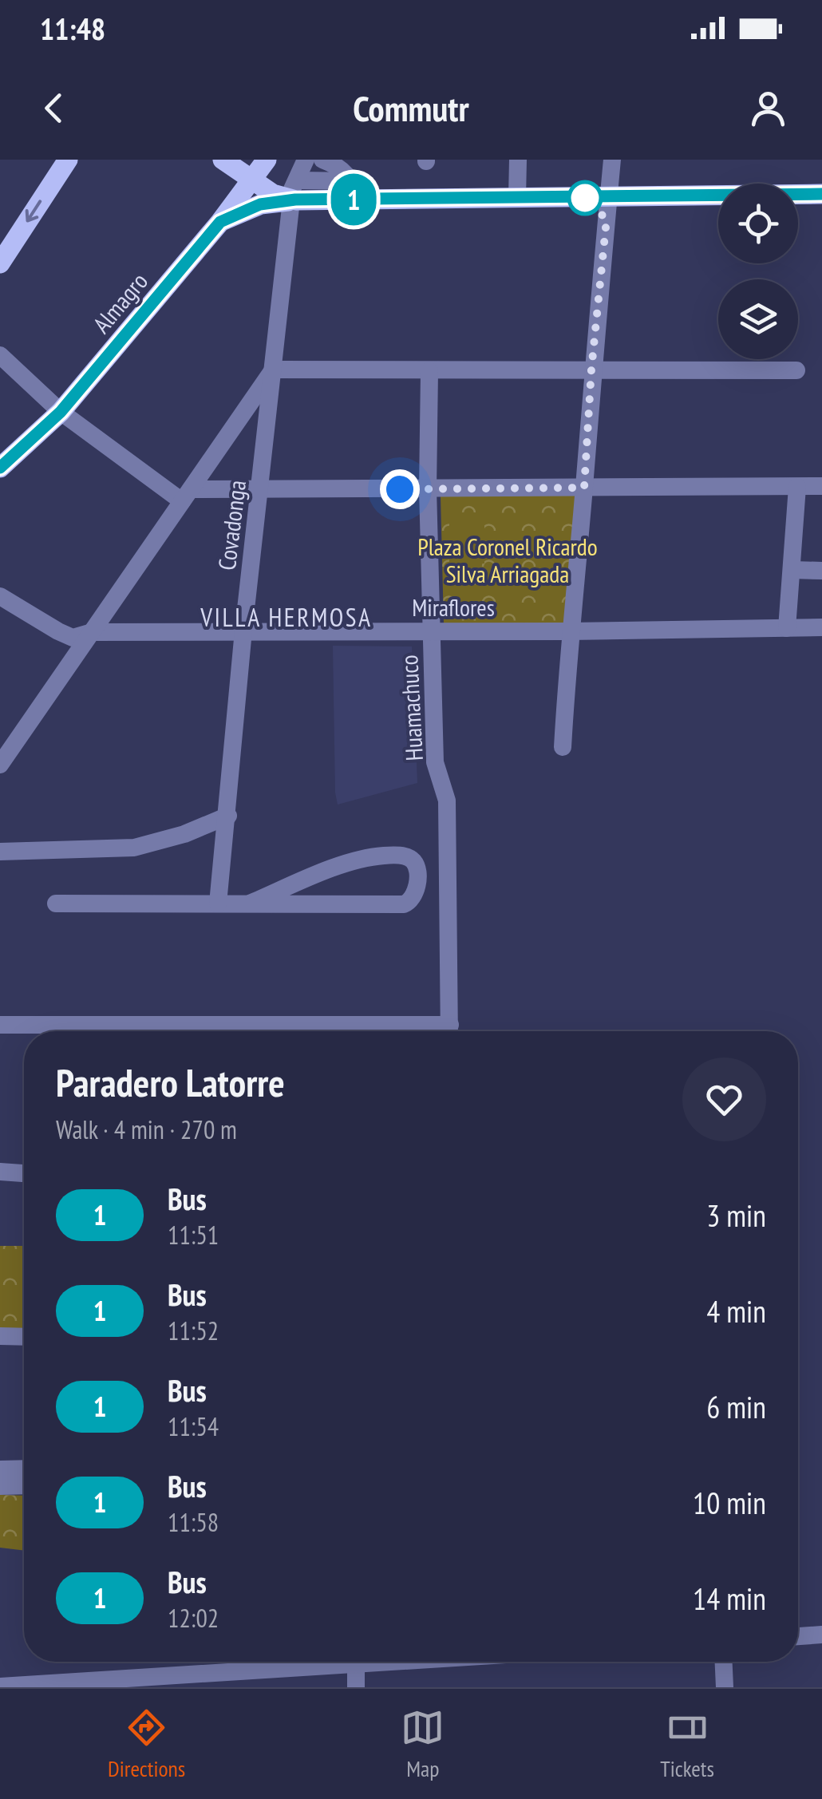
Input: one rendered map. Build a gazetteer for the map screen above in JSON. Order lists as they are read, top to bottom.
{
  "streets": {
    "main road": ["Almagro"],
    "street": ["Covadonga", "Miraflores", "Huamachuco"]
  },
  "crossings": [
    ["Covadonga", "Miraflores"],
    ["Miraflores", "Huamachuco"]
  ],
  "districts": ["VILLA HERMOSA"],
  "parks": ["Plaza Coronel Ricardo Silva Arriagada"],
  "lines": ["bus line 1"],
  "page": {
    "status": "11:48",
    "header": "Commutr",
    "on_map": "1",
    "heading": ["Paradero Latorre", "Walk · 4 min · 270 m"],
    "list": [
      {
        "mark": "1",
        "name": "Bus",
        "note": "11:51",
        "value": "3 min"
      },
      {
        "mark": "1",
        "name": "Bus",
        "note": "11:52",
        "value": "4 min"
      },
      {
        "mark": "1",
        "name": "Bus",
        "note": "11:54",
        "value": "6 min"
      },
      {
        "mark": "1",
        "name": "Bus",
        "note": "11:58",
        "value": "10 min"
      },
      {
        "mark": "1",
        "name": "Bus",
        "note": "12:02",
        "value": "14 min"
      }
    ],
    "tabs": ["Directions", "Map", "Tickets"]
  }
}
